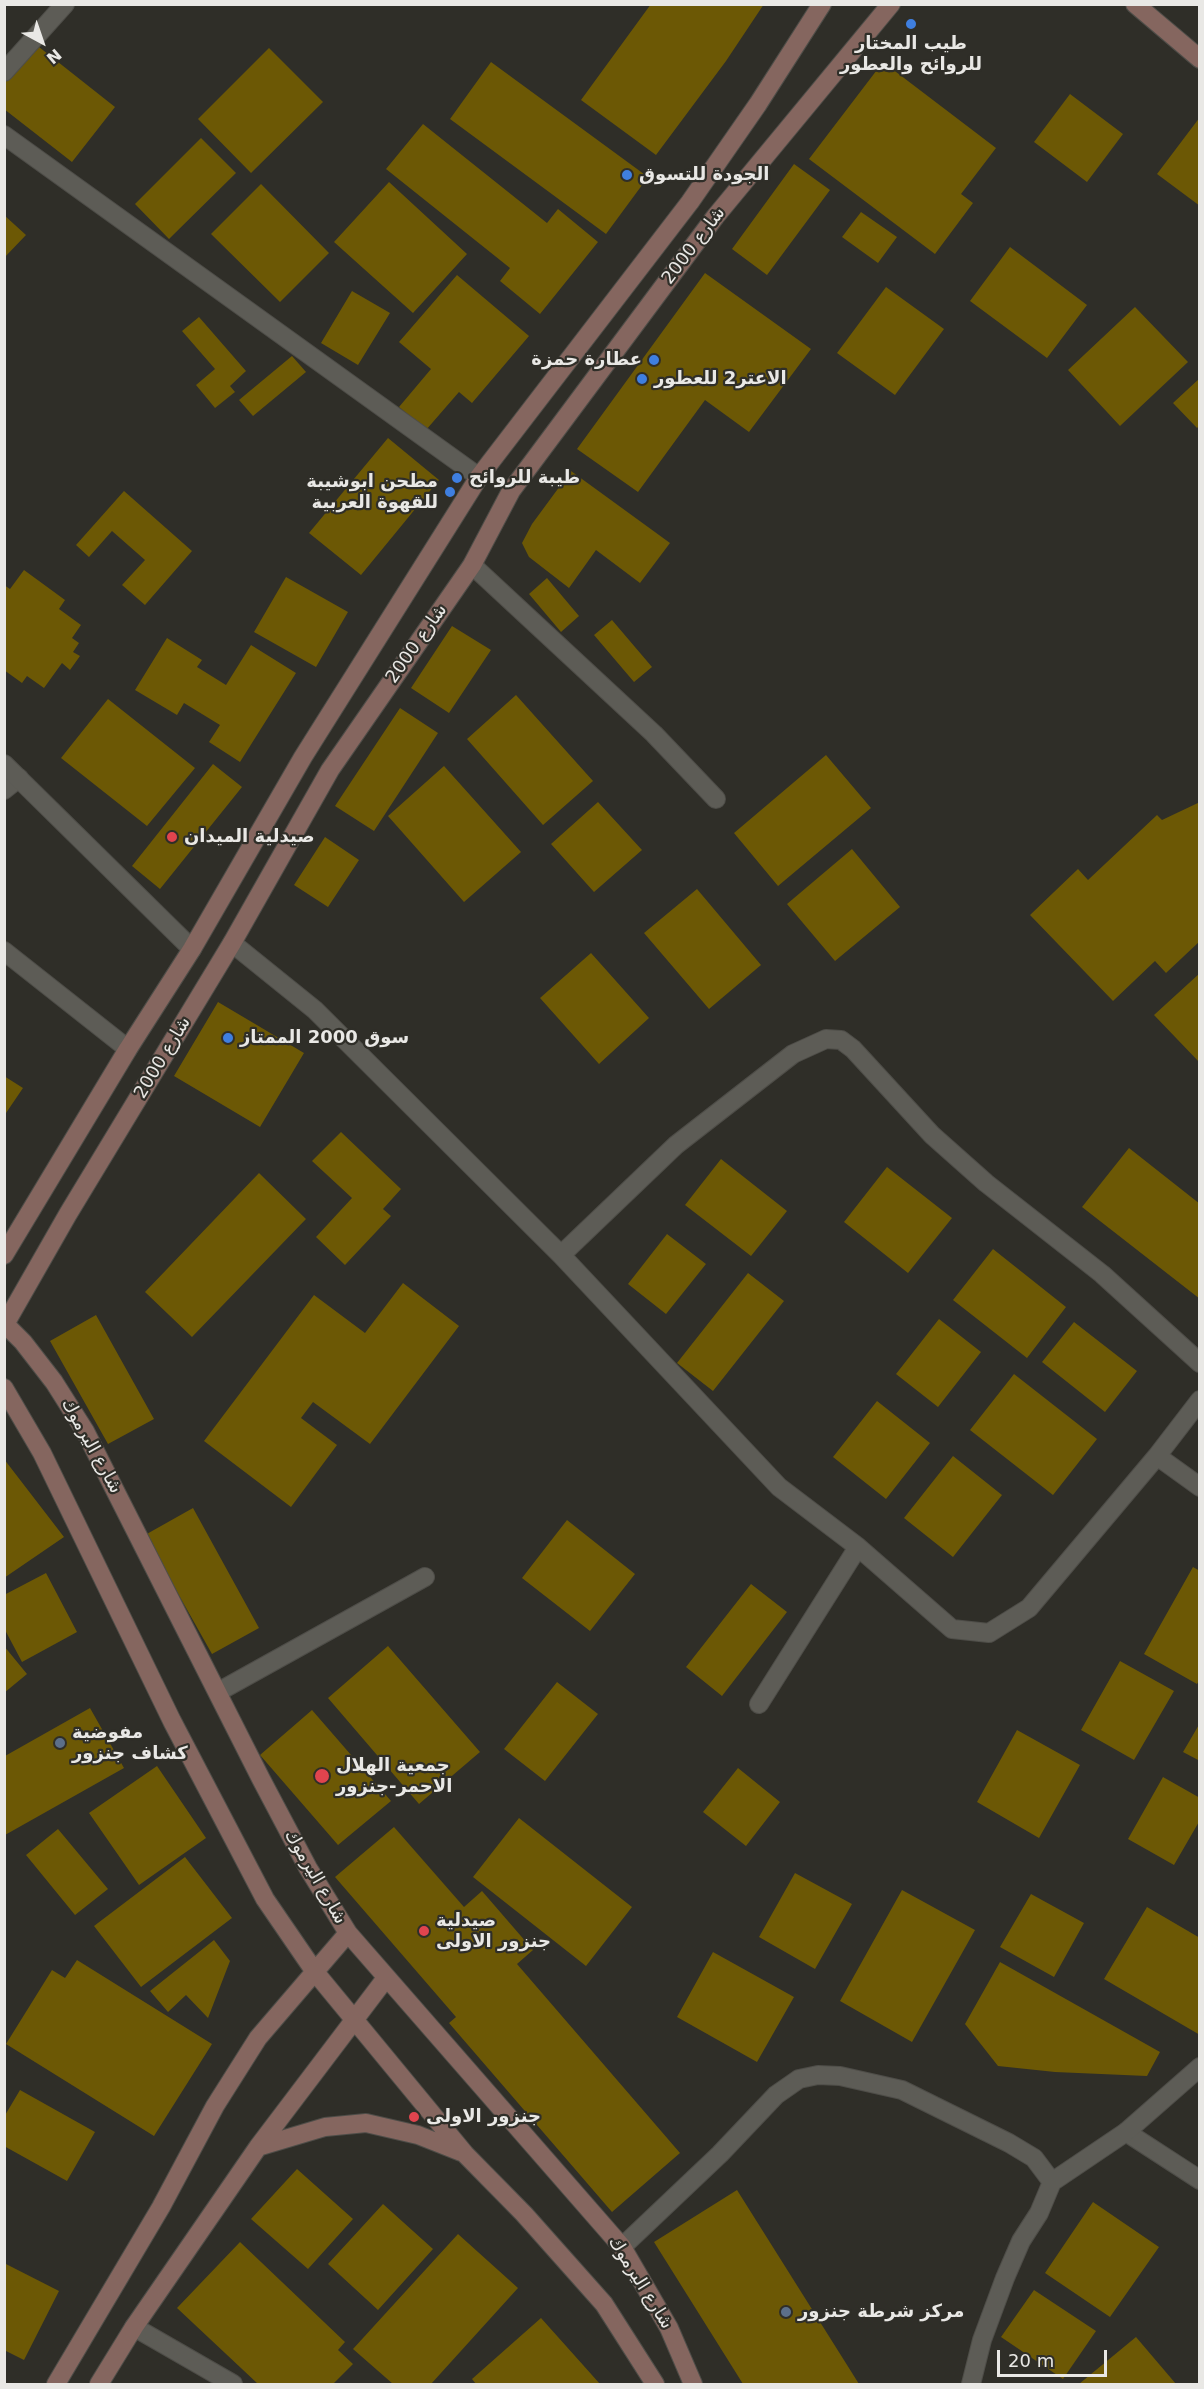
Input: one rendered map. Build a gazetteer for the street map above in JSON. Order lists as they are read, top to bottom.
{
  "streets": {
    "main road": ["شارع 2000", "شارع اليرموك"]
  },
  "crossings": [
    ["شارع 2000", "شارع اليرموك"]
  ],
  "places": [
    "طيب المختار للروائح والعطور",
    "الجودة للتسوق",
    "عطارة حمزة",
    "الاعتر2 للعطور",
    "طيبة للروائح",
    "مطحن ابوشيبة للقهوة العربية",
    "صيدلية الميدان",
    "سوق 2000 الممتاز",
    "مفوضية كشاف جنزور",
    "جمعية الهلال الاحمر-جنزور",
    "صيدلية جنزور الاولى",
    "جنزور الاولى",
    "مركز شرطة جنزور"
  ],
  "scale_bar": "20 m",
  "north": "bottom right"
}
